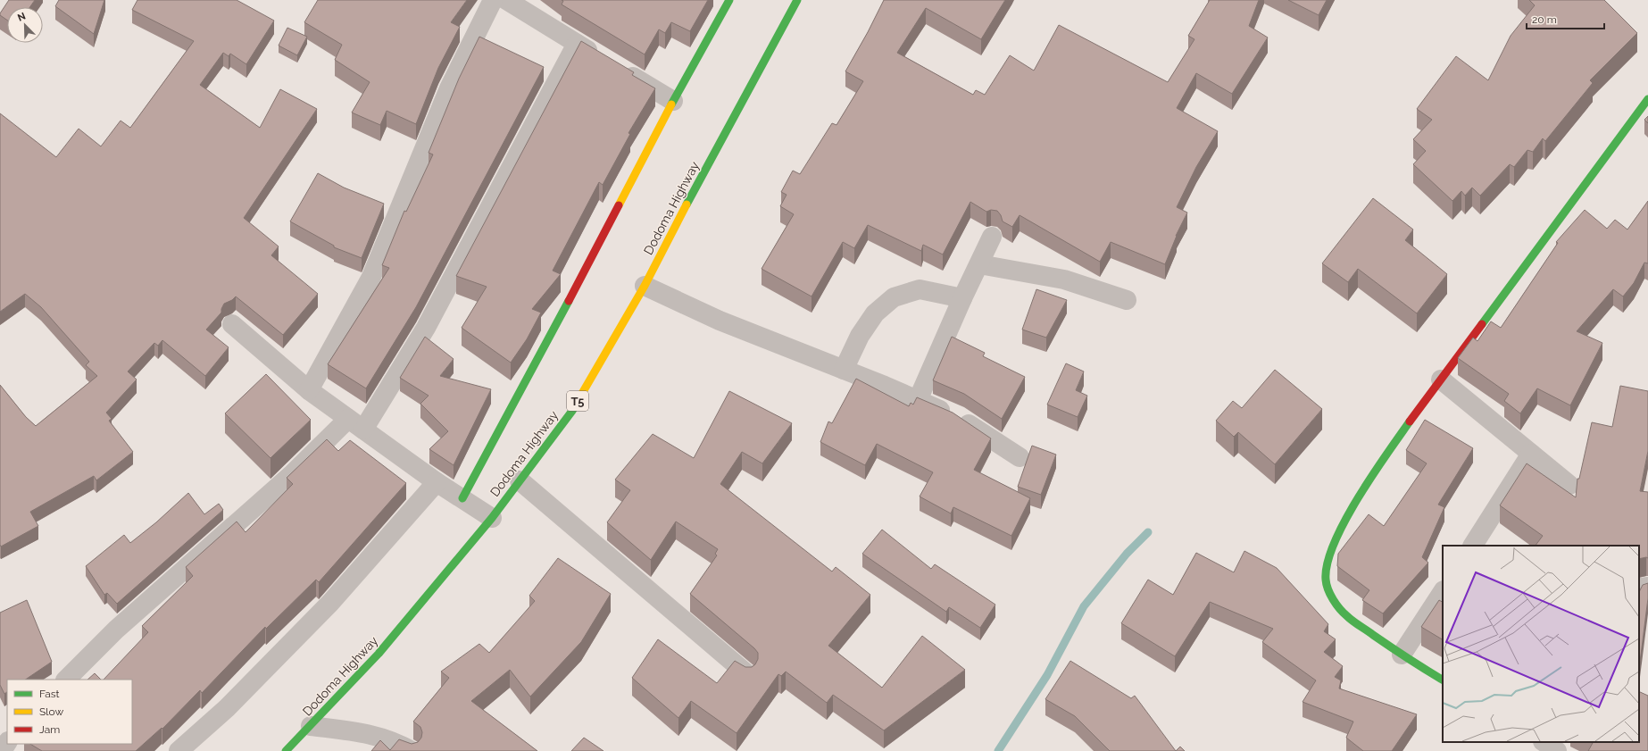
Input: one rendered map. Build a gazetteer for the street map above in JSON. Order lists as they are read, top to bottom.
{
  "streets": {
    "main road": ["Dodoma Highway", "T5"]
  },
  "legend": ["Fast", "Slow", "Jam"],
  "scale_bar": "20 m",
  "north": "top left"
}
